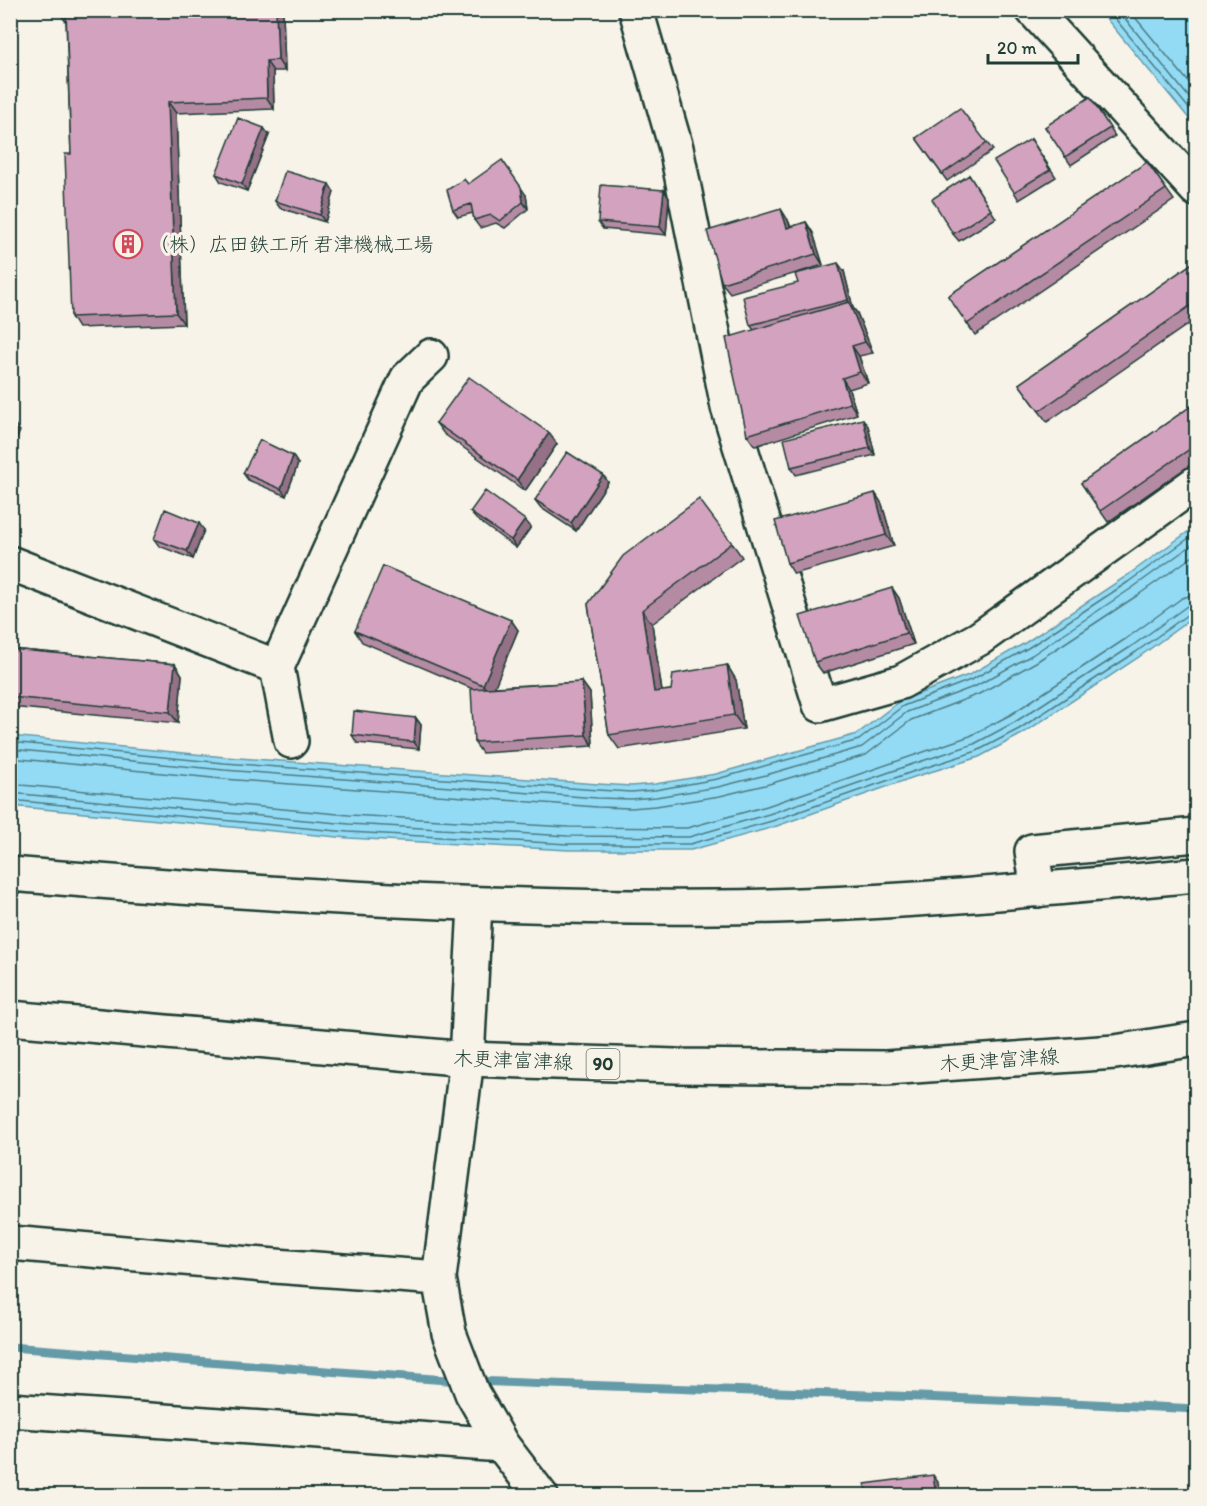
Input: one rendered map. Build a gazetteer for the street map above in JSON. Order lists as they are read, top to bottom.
{
  "streets": {
    "street": ["木更津富津線", "90"]
  },
  "places": {
    "building": ["（株）広田鉄工所 君津機械工場"]
  },
  "scale_bar": "20 m"
}
